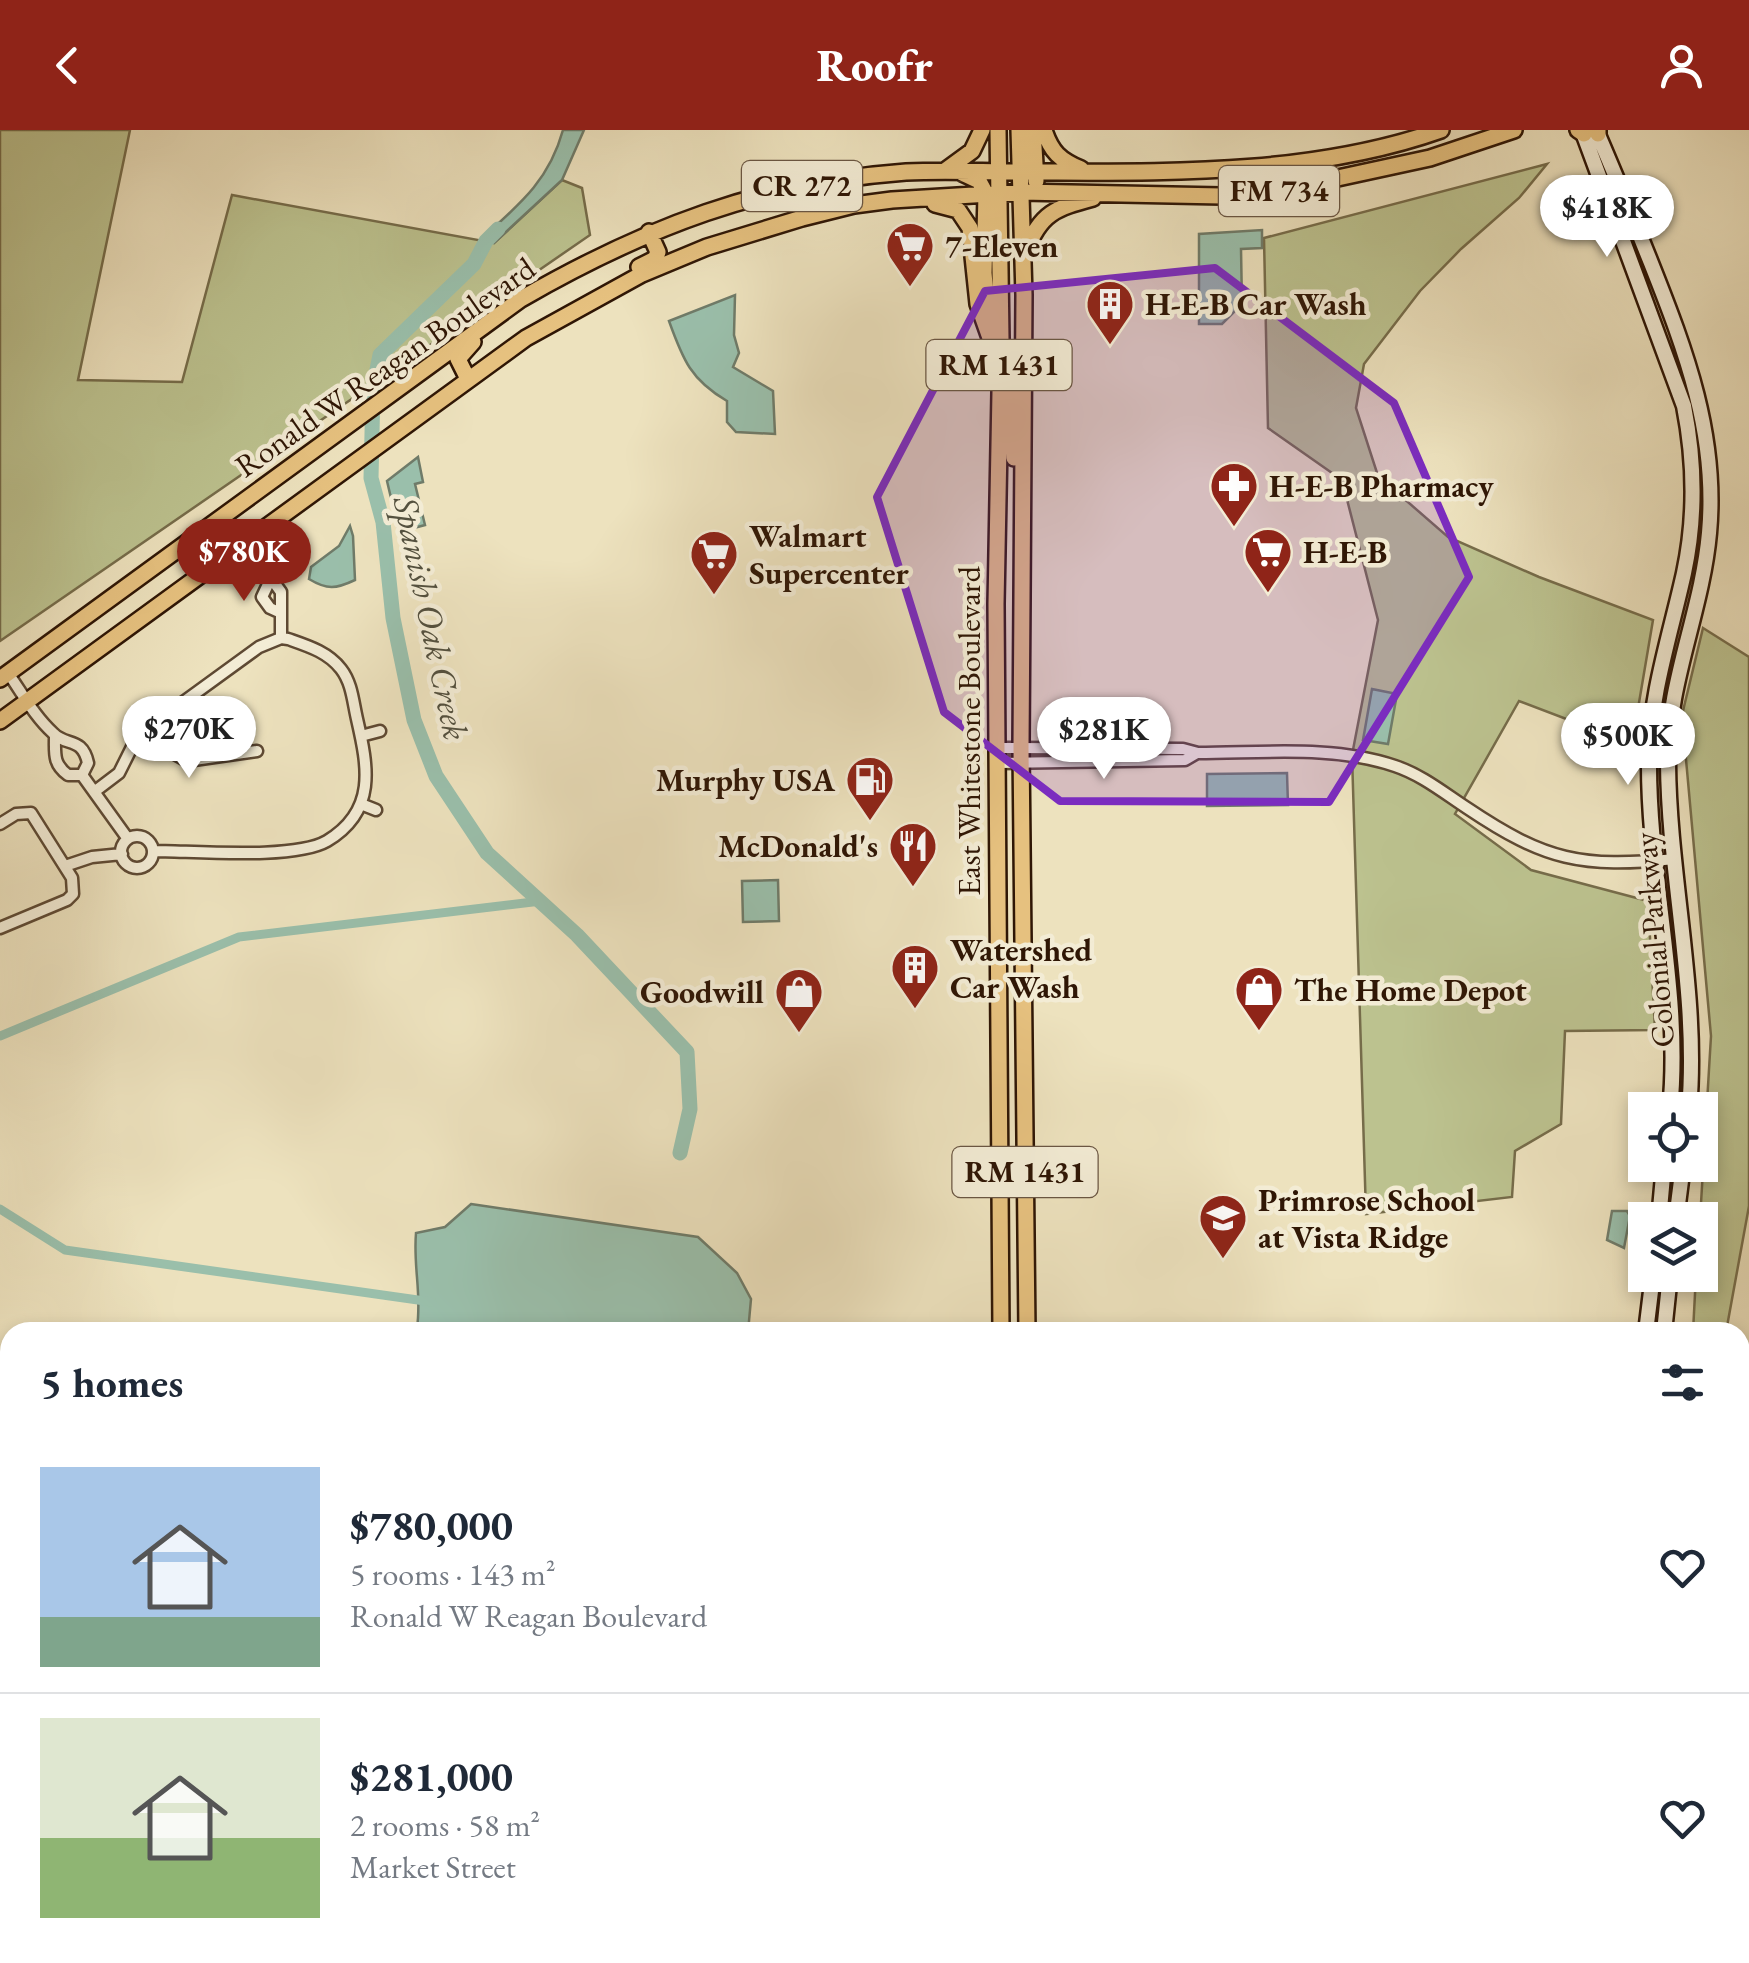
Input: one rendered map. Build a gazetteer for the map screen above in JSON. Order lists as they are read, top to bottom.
{
  "streets": {
    "main road": [
      "CR 272",
      "FM 734",
      "RM 1431",
      "Ronald W Reagan Boulevard",
      "East Whitestone Boulevard"
    ],
    "street": ["Colonial Parkway"]
  },
  "crossings": [
    ["FM 734", "Ronald W Reagan Boulevard"],
    ["FM 734", "East Whitestone Boulevard"],
    ["Ronald W Reagan Boulevard", "East Whitestone Boulevard"]
  ],
  "water": ["Spanish Oak Creek"],
  "places": {
    "supermarket": ["7-Eleven", "H-E-B", "Walmart Supercenter"],
    "building": ["H-E-B Car Wash", "Watershed Car Wash"],
    "pharmacy": ["H-E-B Pharmacy"],
    "fuel station": ["Murphy USA"],
    "restaurant": ["McDonald's"],
    "shop": ["The Home Depot", "Goodwill"],
    "school or university": ["Primrose School at Vista Ridge"]
  },
  "page": {
    "header": "Roofr",
    "price": [
      "$418K",
      "$780K",
      "$270K",
      "$281K",
      "$500K"
    ],
    "heading": "5 homes",
    "list": [
      {
        "name": "$780,000",
        "note": "5 rooms · 143 m² · Ronald W Reagan Boulevard"
      },
      {
        "name": "$281,000",
        "note": "2 rooms · 58 m² · Market Street"
      }
    ]
  }
}
